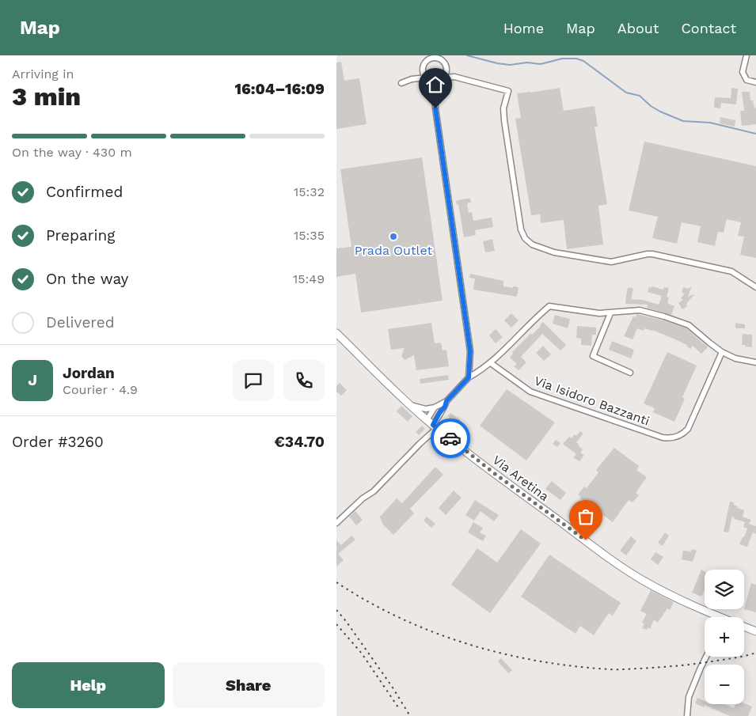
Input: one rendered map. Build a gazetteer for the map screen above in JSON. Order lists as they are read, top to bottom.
{
  "streets": {
    "street": ["Via Isidoro Bazzanti", "Via Aretina"]
  },
  "places": ["Prada Outlet"],
  "page": {
    "header": "Map",
    "nav": [
      "Home",
      "Map",
      "About",
      "Contact"
    ],
    "heading": ["3 min", "Arriving in", "16:04–16:09"],
    "panel": [
      "Jordan",
      "Courier · 4.9",
      "Order #3260",
      "€34.70"
    ],
    "bar": "On the way · 430 m",
    "list": [
      ["Confirmed", "15:32"],
      ["Preparing", "15:35"],
      ["On the way", "15:49"],
      "Delivered"
    ],
    "round": "J",
    "map_buttons": ["+", "−"],
    "buttons": ["Help", "Share"]
  }
}
